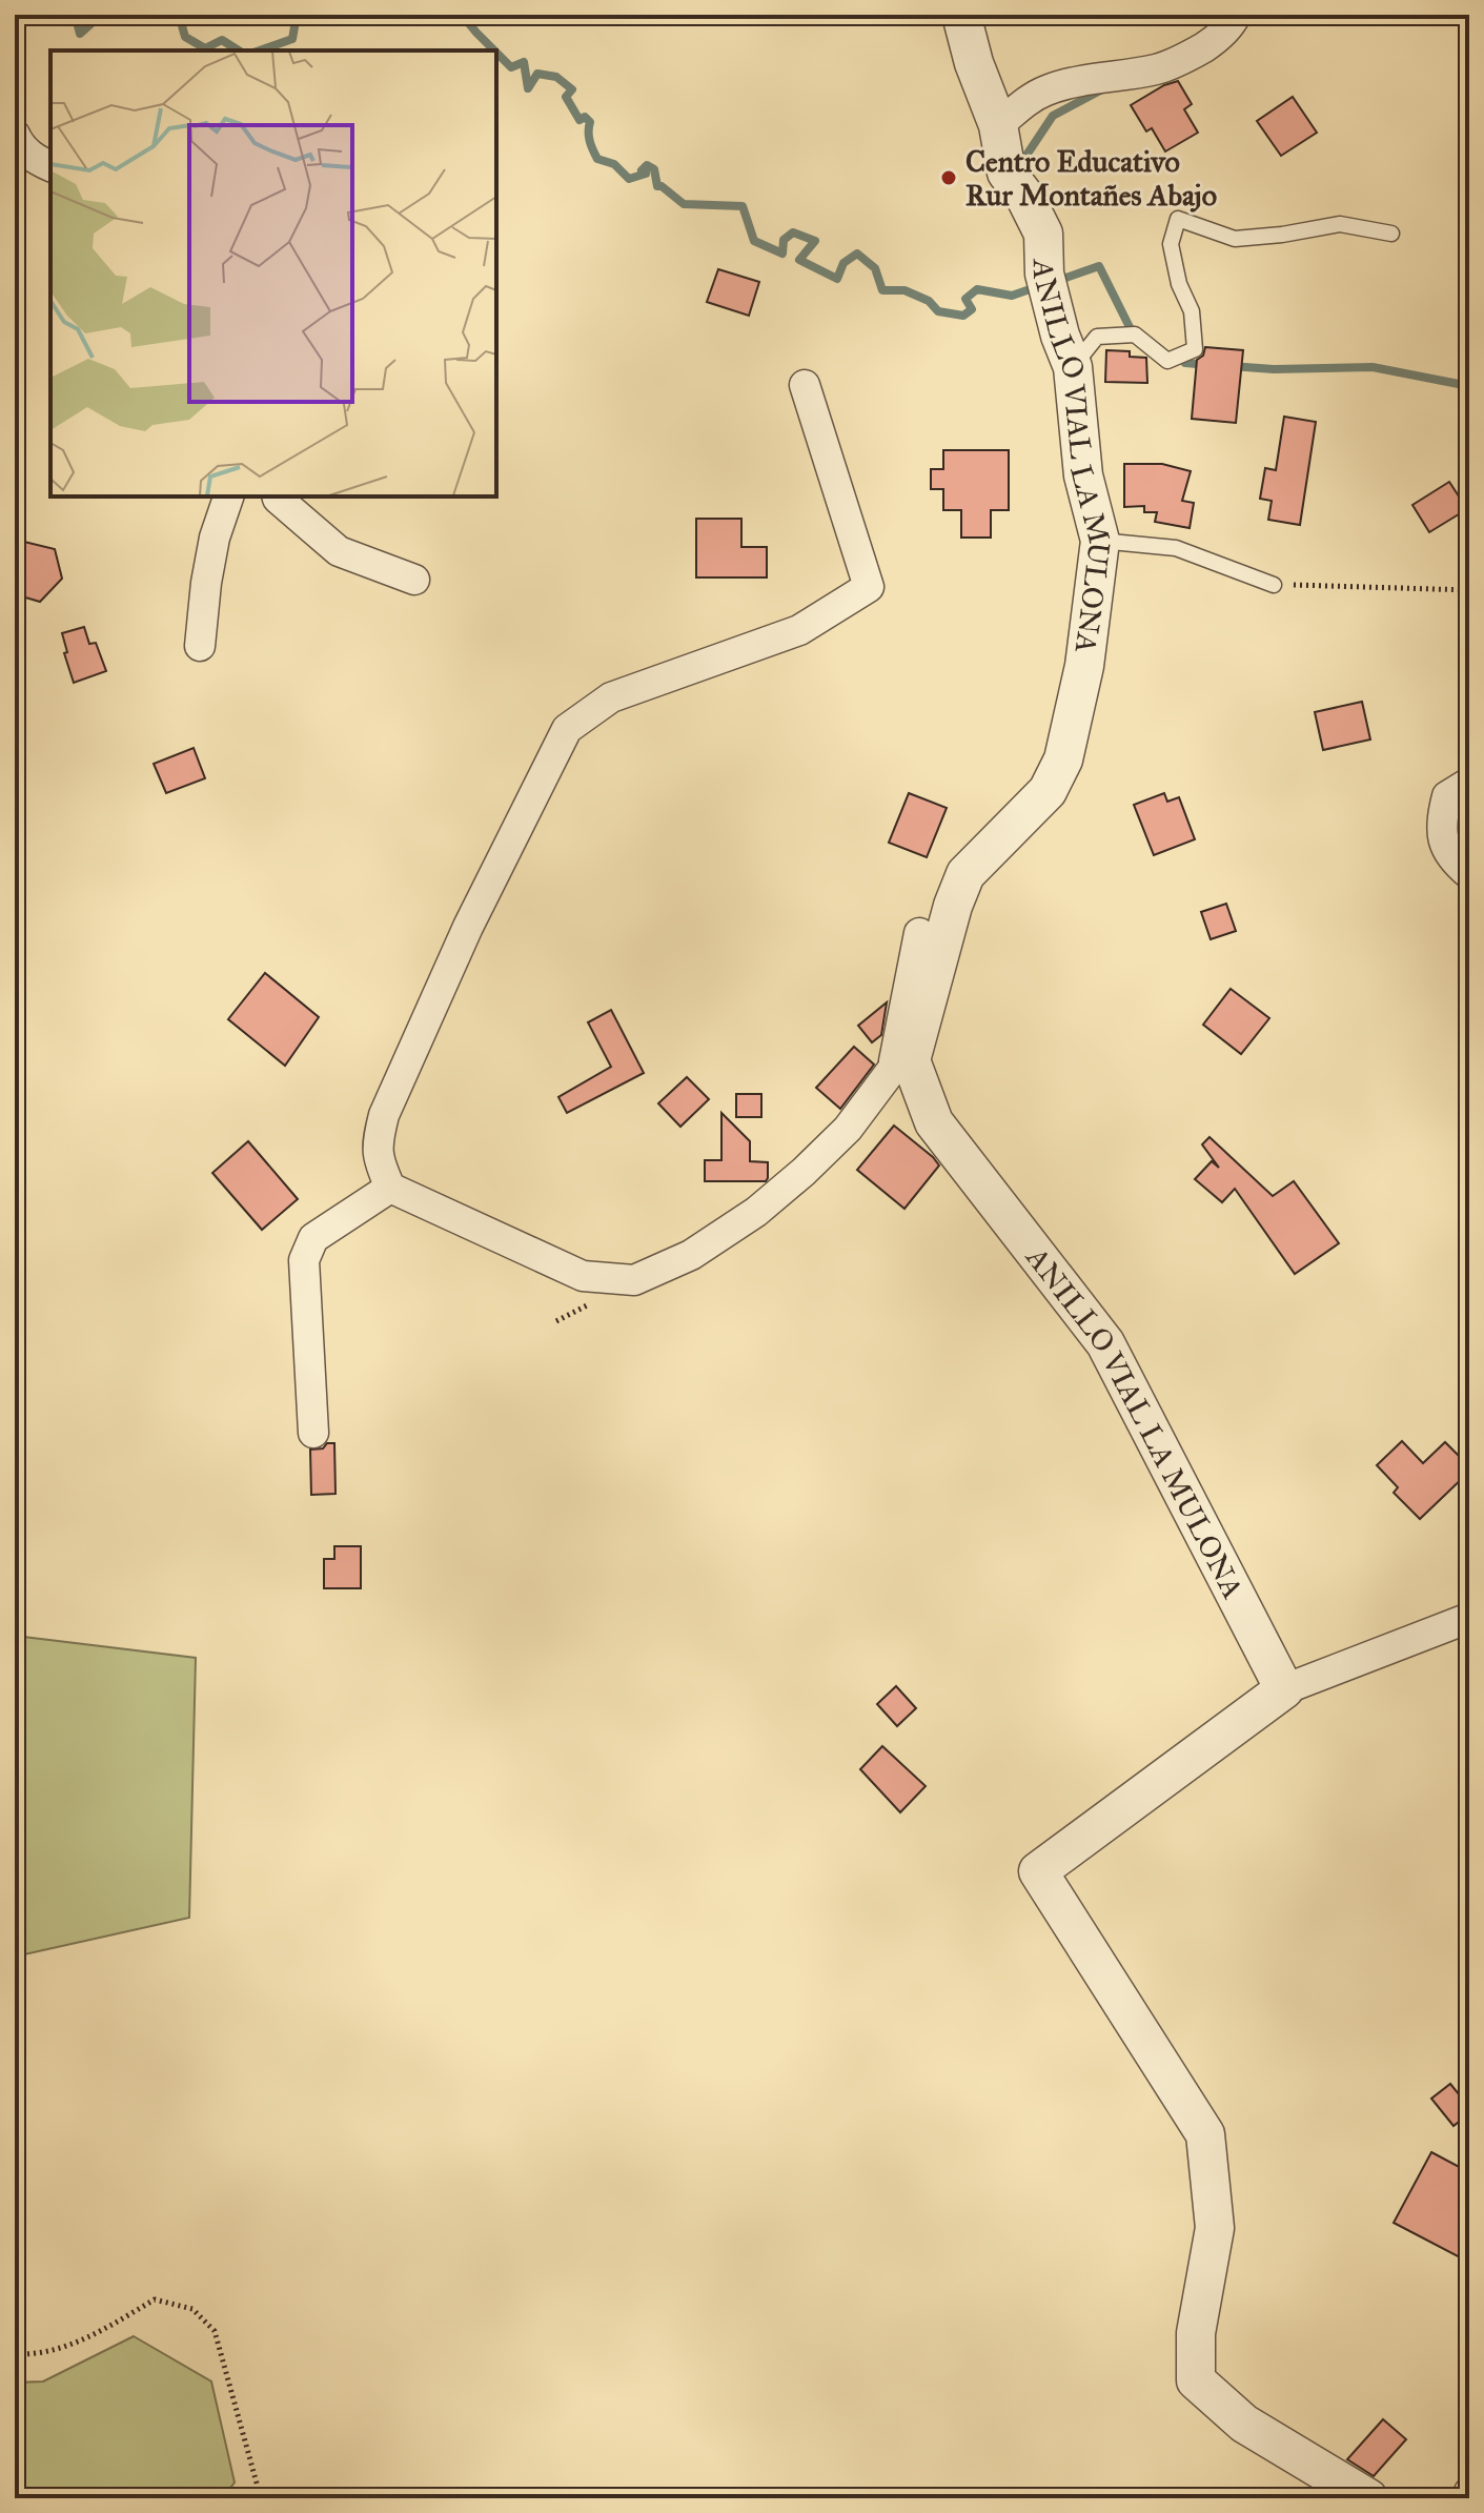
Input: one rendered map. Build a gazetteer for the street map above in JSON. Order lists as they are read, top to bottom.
{
  "streets": {
    "street": ["ANILLO VIAL LA MULONA"]
  },
  "places": ["Centro Educativo Rur Montañes Abajo"]
}
